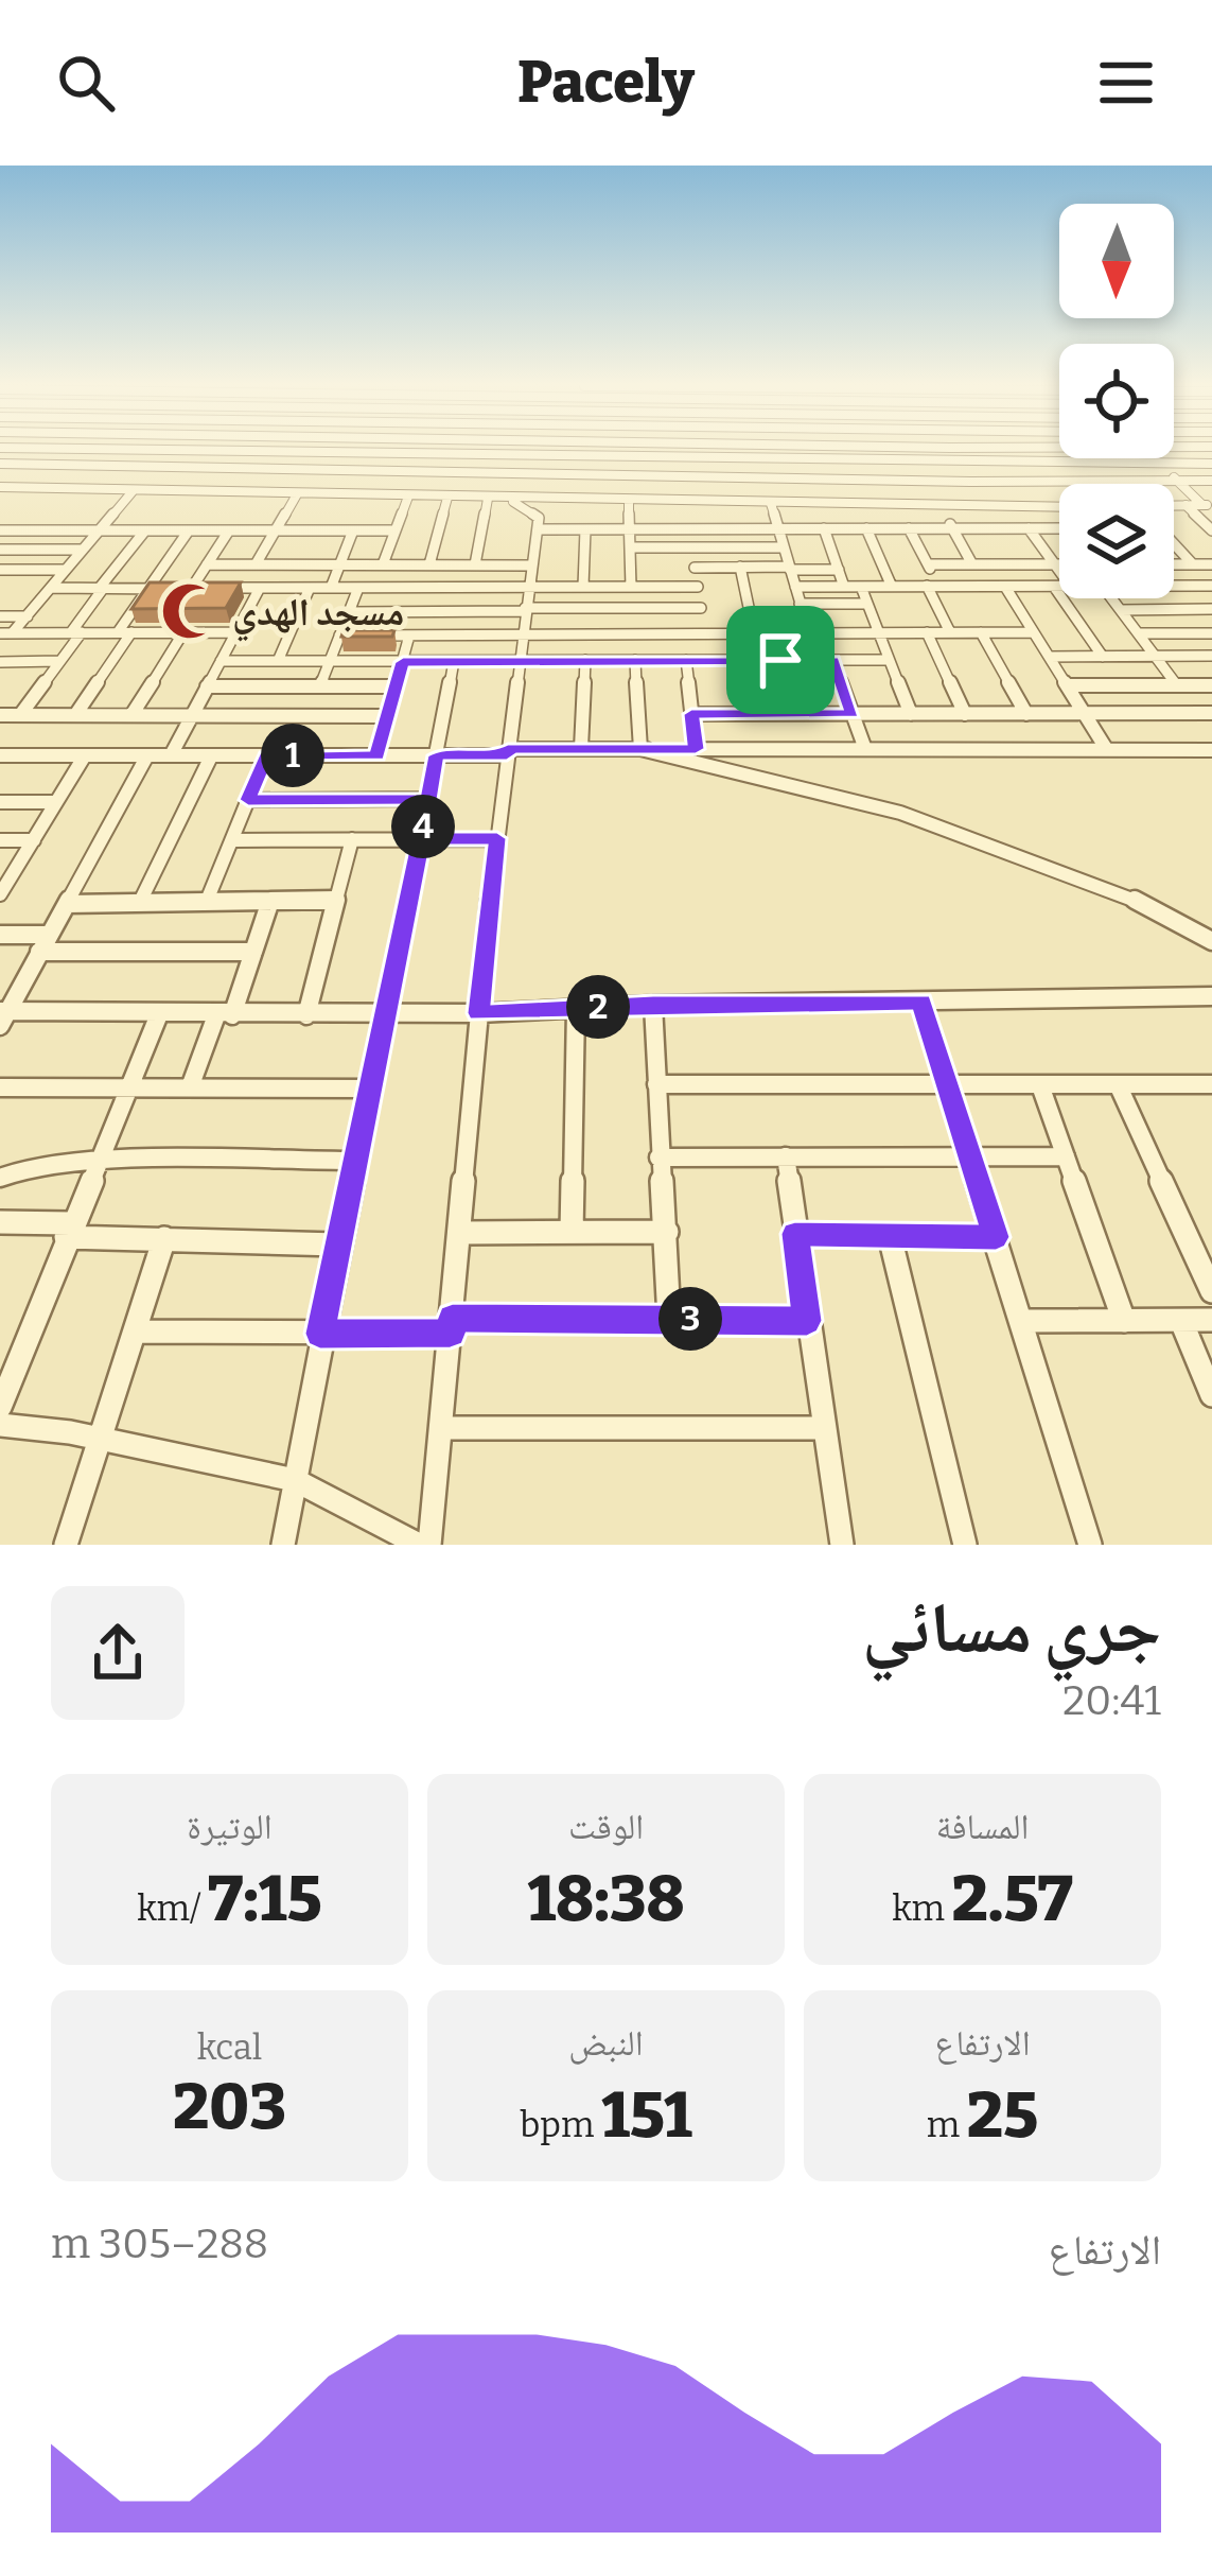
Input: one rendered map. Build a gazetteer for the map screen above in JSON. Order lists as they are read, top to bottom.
{
  "places": {
    "mosque": ["مسجد الهدي"]
  },
  "north": "bottom",
  "page": {
    "header": "Pacely",
    "pins": [
      "1",
      "4",
      "2",
      "3"
    ],
    "heading": ["جري مسائي", "20:41"],
    "stats": [
      ["المسافة", "2.57 km"],
      ["الوقت", "18:38"],
      ["الوتيرة", "7:15 /km"],
      ["الارتفاع", "25 m"],
      ["النبض", "151 bpm"],
      ["kcal", "203"]
    ],
    "chart": ["الارتفاع", "288–305 m"]
  }
}
